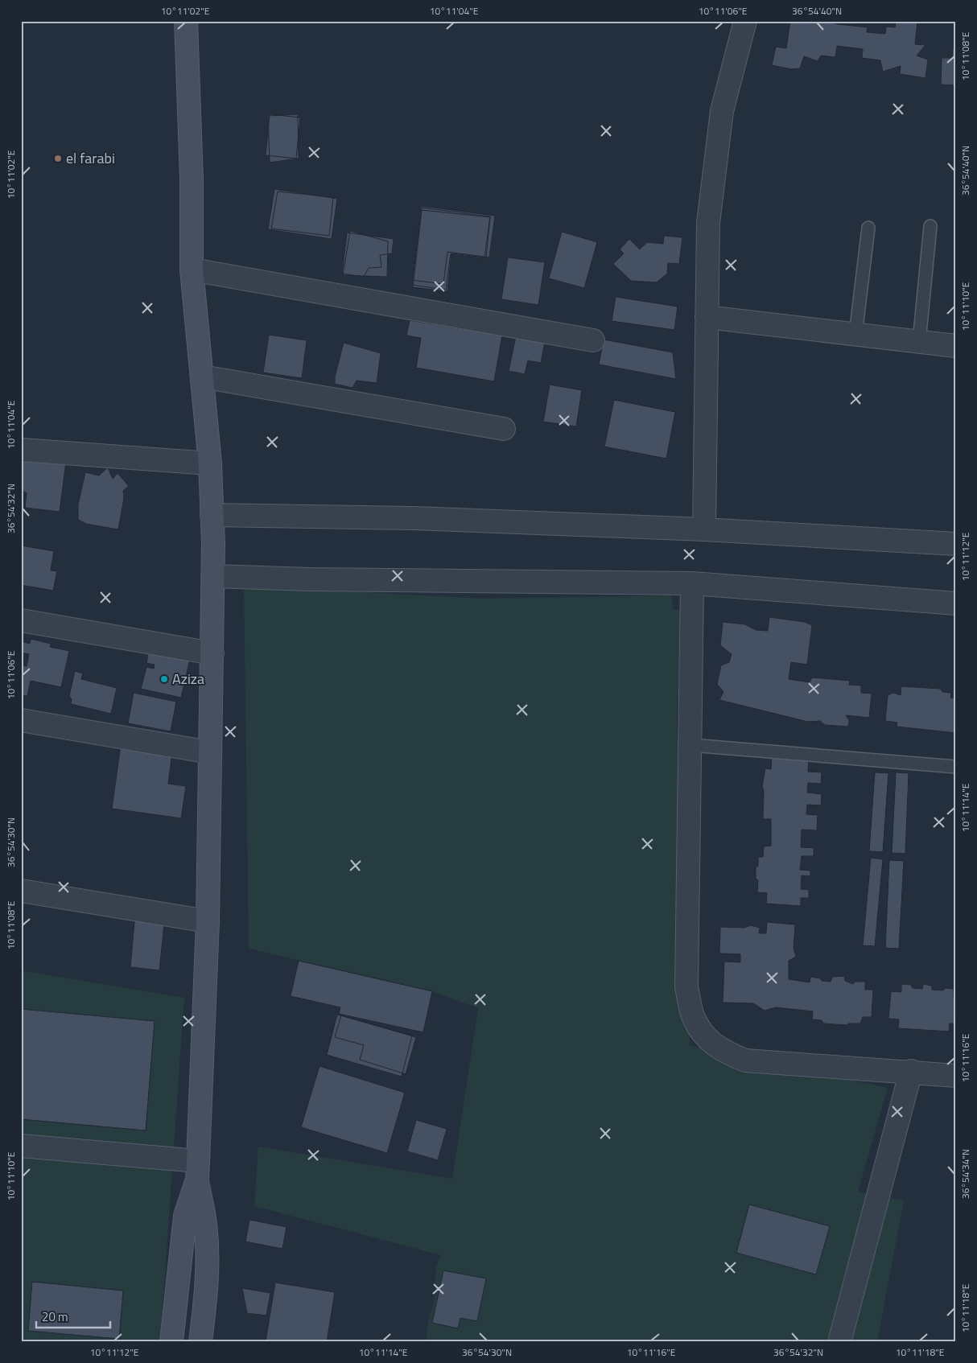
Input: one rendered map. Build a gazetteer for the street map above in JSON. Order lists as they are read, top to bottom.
{
  "places": ["el farabi", "Aziza"],
  "scale_bar": "20 m",
  "coordinates": [
    "10°11'02\"E",
    "10°11'04\"E",
    "10°11'06\"E",
    "36°54'40\"N",
    "10°11'08\"E",
    "10°11'10\"E",
    "36°54'32\"N",
    "10°11'12\"E",
    "10°11'14\"E",
    "36°54'30\"N",
    "10°11'16\"E",
    "36°54'34\"N",
    "10°11'18\"E"
  ]
}
